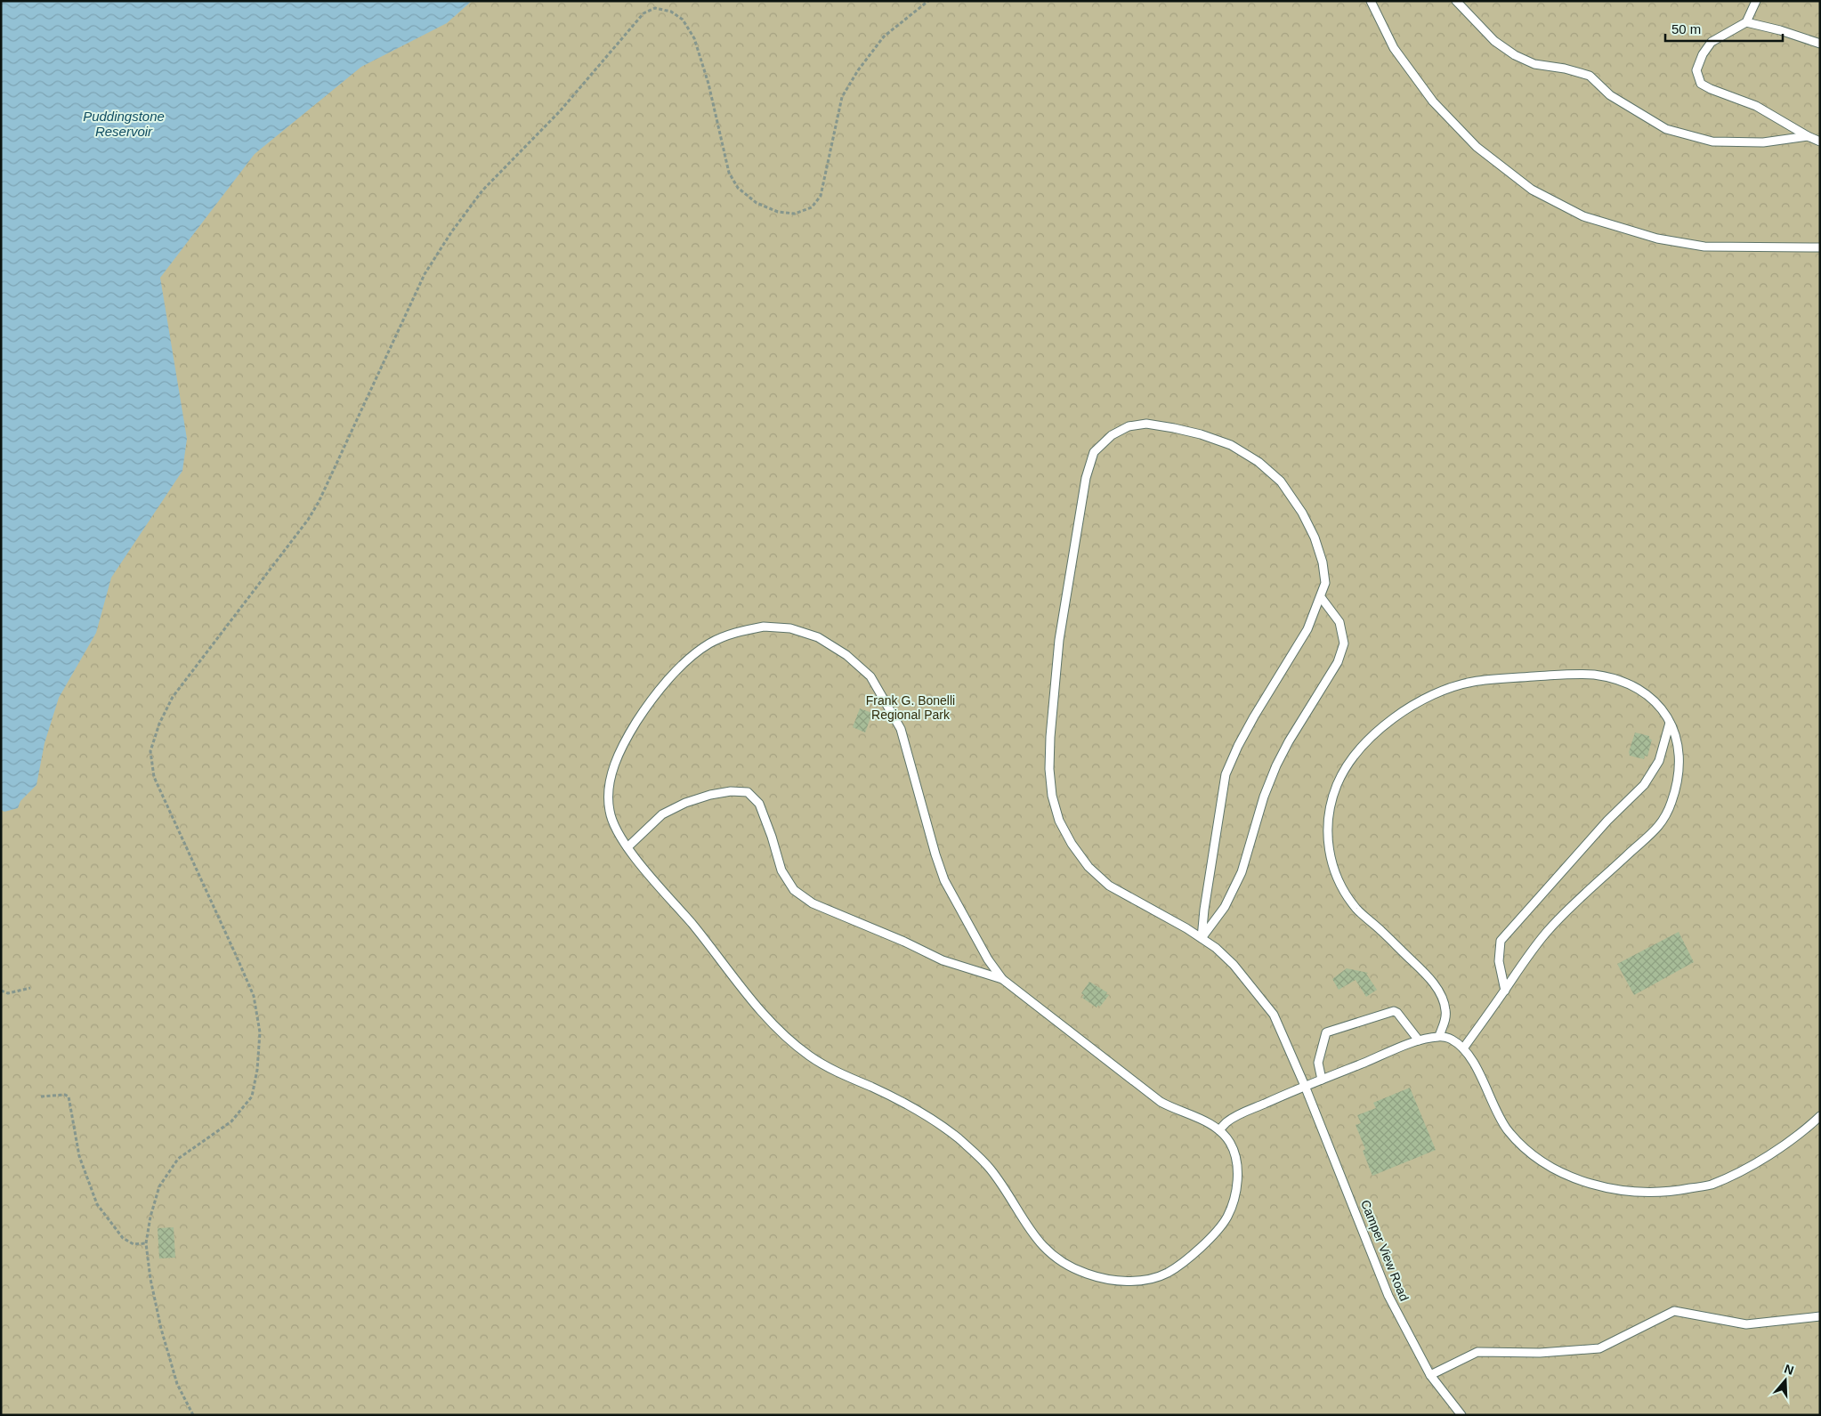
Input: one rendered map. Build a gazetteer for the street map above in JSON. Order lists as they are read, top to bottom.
{
  "streets": {
    "lane": ["Camper View Road"]
  },
  "water": ["Puddingstone Reservoir"],
  "parks": ["Frank G. Bonelli Regional Park"],
  "scale_bar": "50 m",
  "north": "top"
}
